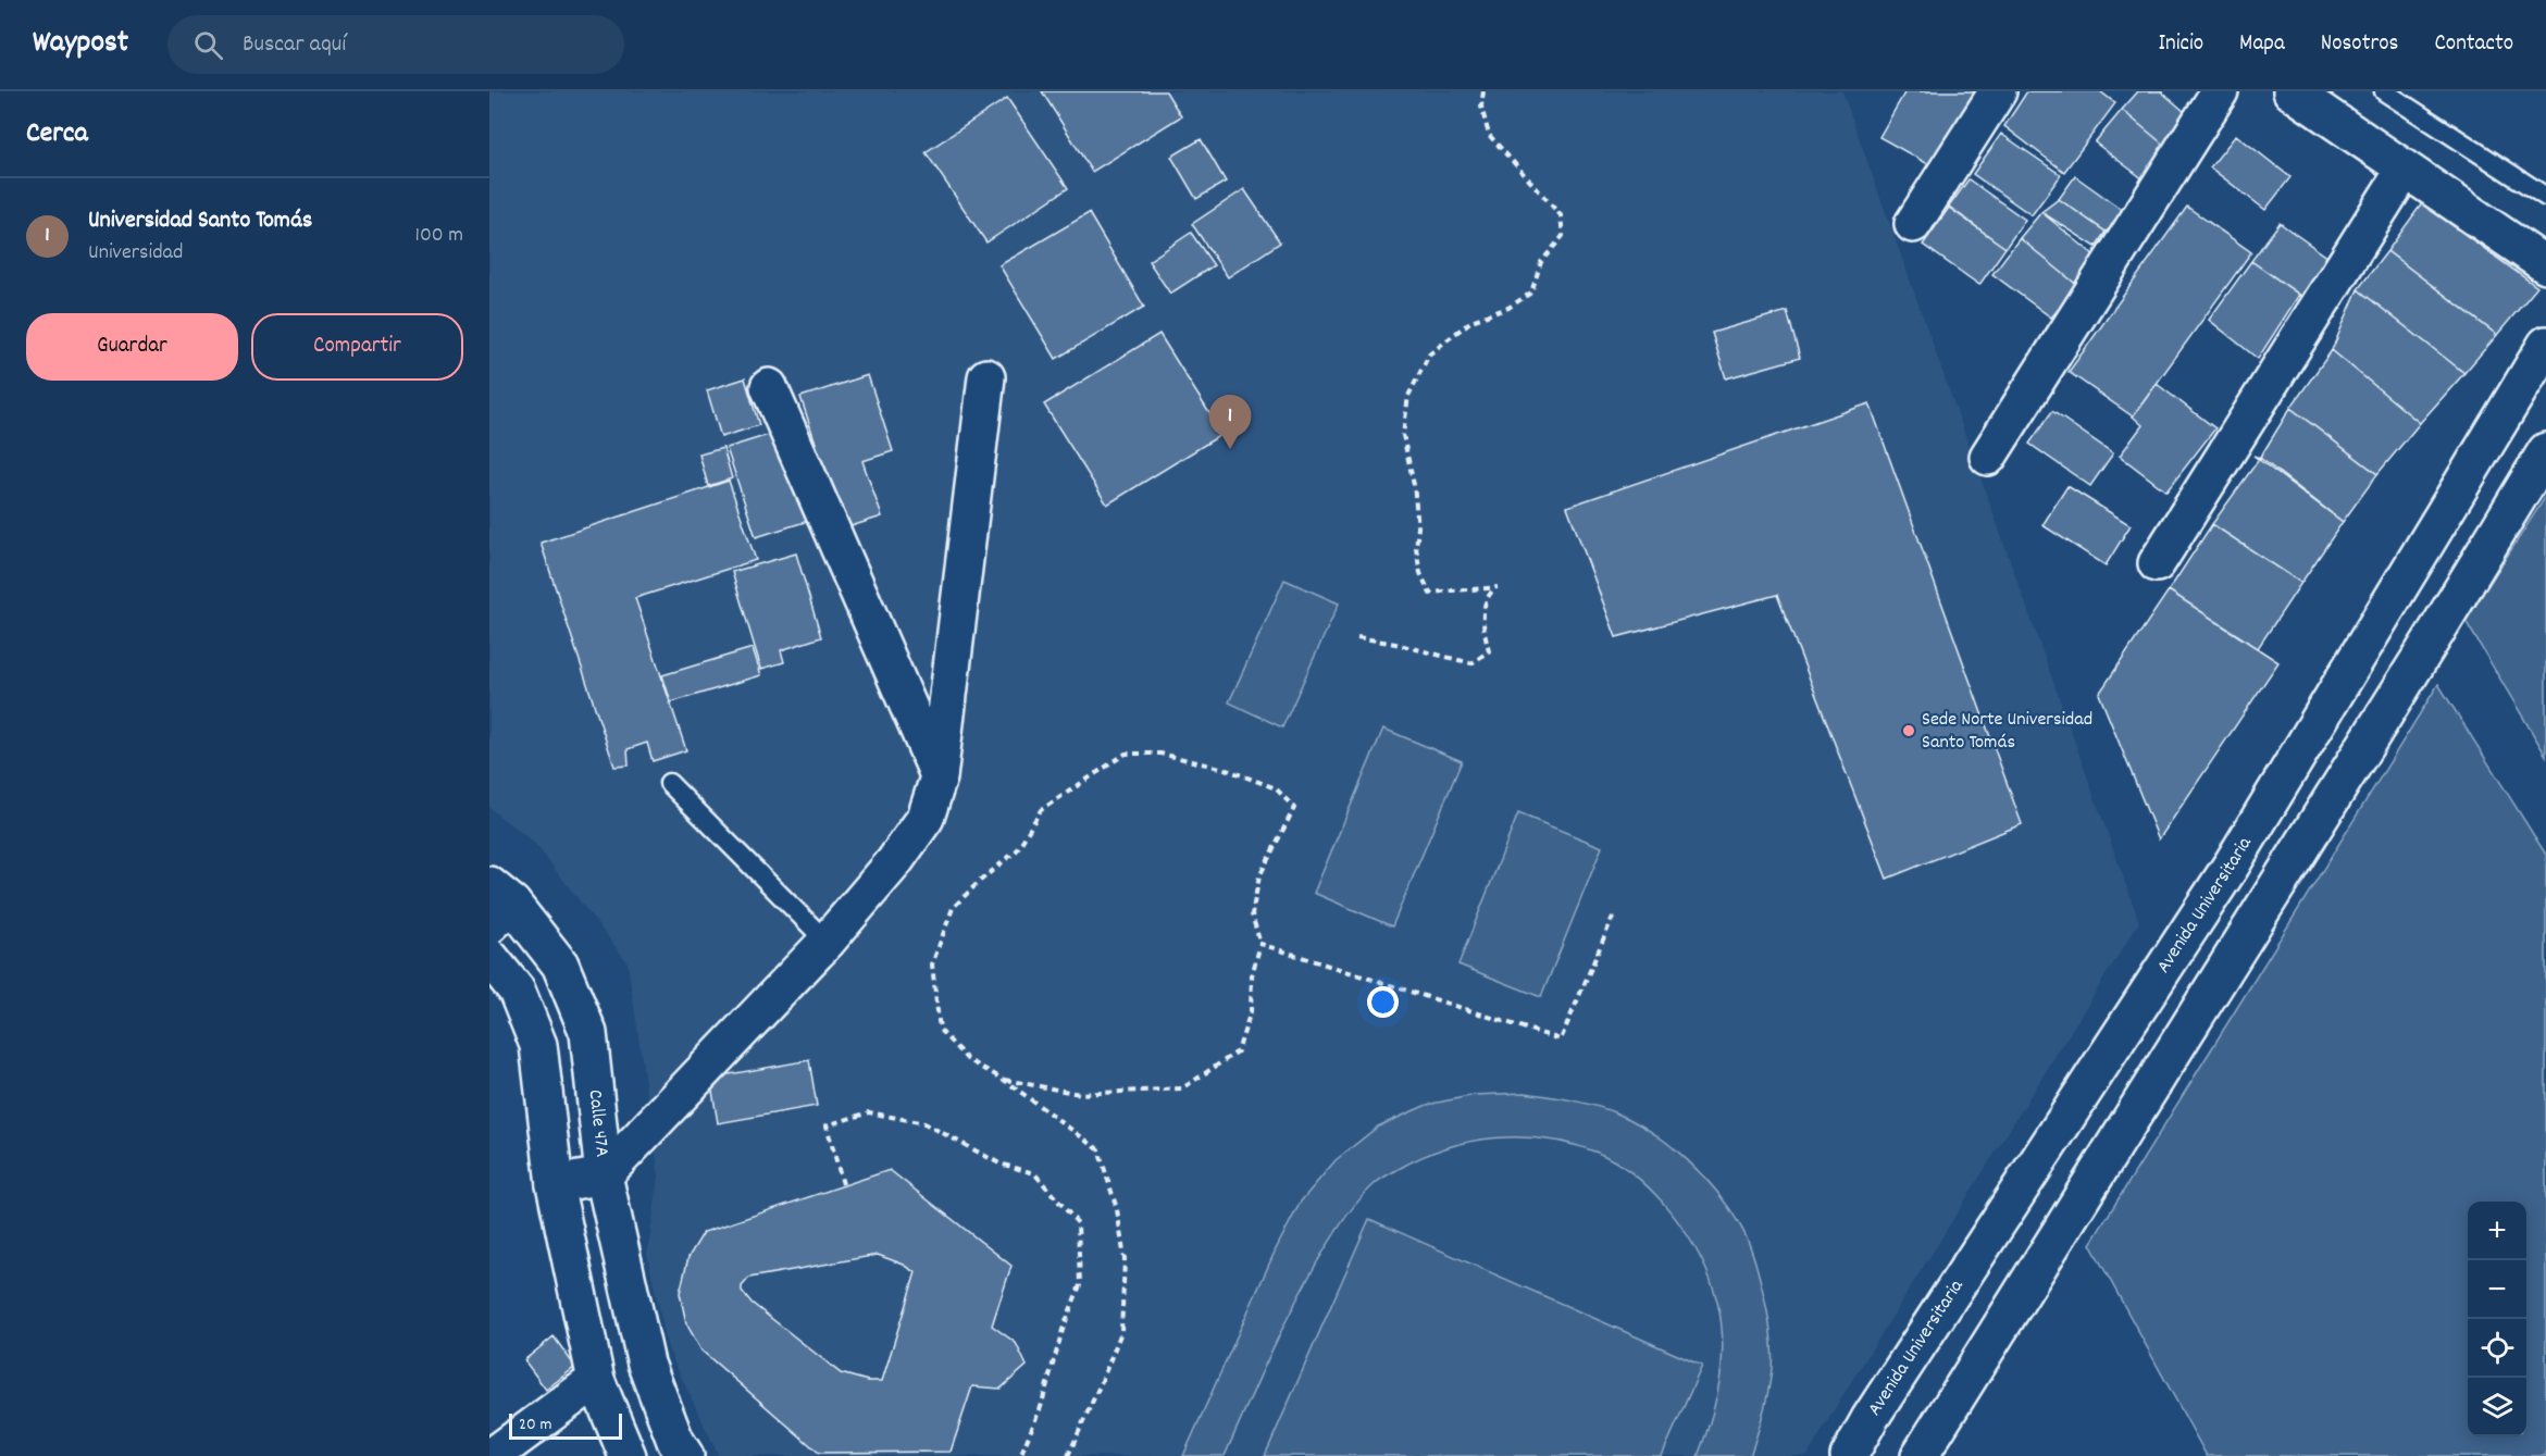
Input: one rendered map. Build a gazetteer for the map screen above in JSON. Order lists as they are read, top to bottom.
{
  "streets": {
    "street": ["Avenida Universitaria", "Calle 47A"]
  },
  "places": ["Sede Norte Universidad Santo Tomás"],
  "scale_bar": "20 m",
  "page": {
    "header": "Waypost",
    "search": "Buscar aquí",
    "nav": [
      "Inicio",
      "Mapa",
      "Nosotros",
      "Contacto"
    ],
    "heading": "Cerca",
    "list": [
      {
        "mark": "1",
        "name": "Universidad Santo Tomás",
        "note": "Universidad",
        "value": "100 m"
      }
    ],
    "buttons": ["Guardar", "Compartir"],
    "pins": "1",
    "map_buttons": ["+", "−"],
    "scale": "20 m"
  }
}
